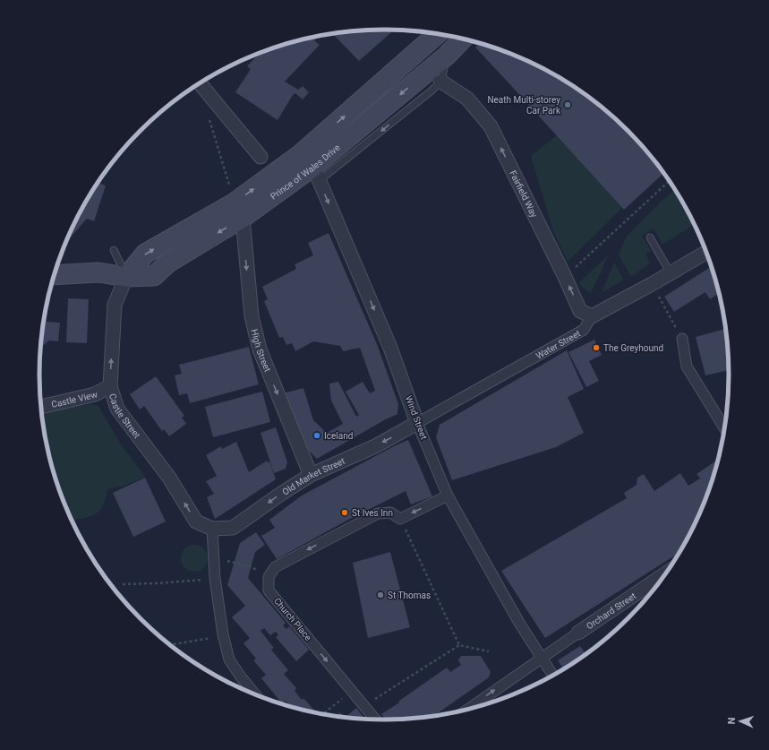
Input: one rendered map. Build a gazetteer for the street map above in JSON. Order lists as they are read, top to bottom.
{
  "streets": {
    "main road": ["Prince of Wales Drive"],
    "street": [
      "Fairfield Way",
      "Water Street",
      "High Street",
      "Castle View",
      "Castle Street",
      "Wind Street",
      "Old Market Street",
      "Orchard Street",
      "Church Place"
    ]
  },
  "crossings": [
    ["Prince of Wales Drive", "Fairfield Way"],
    ["Prince of Wales Drive", "High Street"],
    ["Prince of Wales Drive", "Castle Street"],
    ["Prince of Wales Drive", "Wind Street"],
    ["Fairfield Way", "Water Street"],
    ["Water Street", "Wind Street"],
    ["Water Street", "Old Market Street"],
    ["High Street", "Old Market Street"],
    ["Castle View", "Castle Street"],
    ["Castle Street", "Old Market Street"],
    ["Wind Street", "Old Market Street"],
    ["Wind Street", "Orchard Street"]
  ],
  "one_way": [
    "Fairfield Way",
    "High Street",
    "Castle Street",
    "Wind Street",
    "Orchard Street"
  ],
  "places": [
    "Neath Multi-storey Car Park",
    "The Greyhound",
    "Iceland",
    "St Ives Inn",
    "St Thomas"
  ],
  "north": "left"
}
